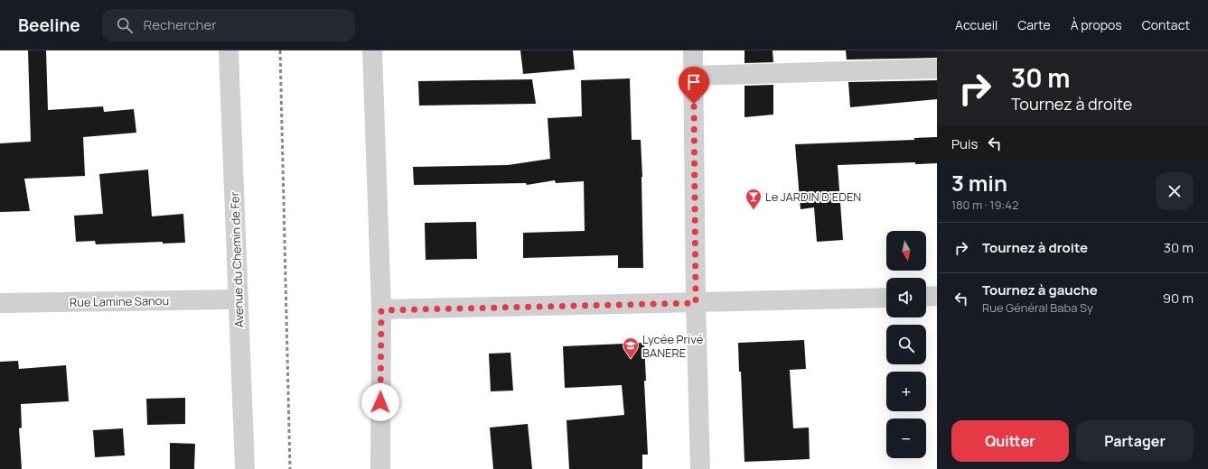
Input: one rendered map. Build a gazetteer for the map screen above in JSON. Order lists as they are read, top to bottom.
{
  "streets": {
    "street": ["Avenue du Chemin de Fer", "Rue Lamine Sanou"]
  },
  "crossings": [
    ["Avenue du Chemin de Fer", "Rue Lamine Sanou"]
  ],
  "places": {
    "bar": ["Le JARDIN D'EDEN"],
    "school or university": ["Lycée Privé BANERE"]
  },
  "north": "bottom",
  "page": {
    "header": "Beeline",
    "search": "Rechercher",
    "nav": [
      "Accueil",
      "Carte",
      "À propos",
      "Contact"
    ],
    "turn": ["30 m", "Tournez à droite"],
    "then": "Puis",
    "heading": ["3 min", "180 m · 19:42"],
    "list": [
      {
        "name": "Tournez à droite",
        "value": "30 m"
      },
      {
        "name": "Tournez à gauche",
        "note": "Rue Général Baba Sy",
        "value": "90 m"
      }
    ],
    "map_buttons": ["+", "−"],
    "buttons": ["Quitter", "Partager"]
  }
}
